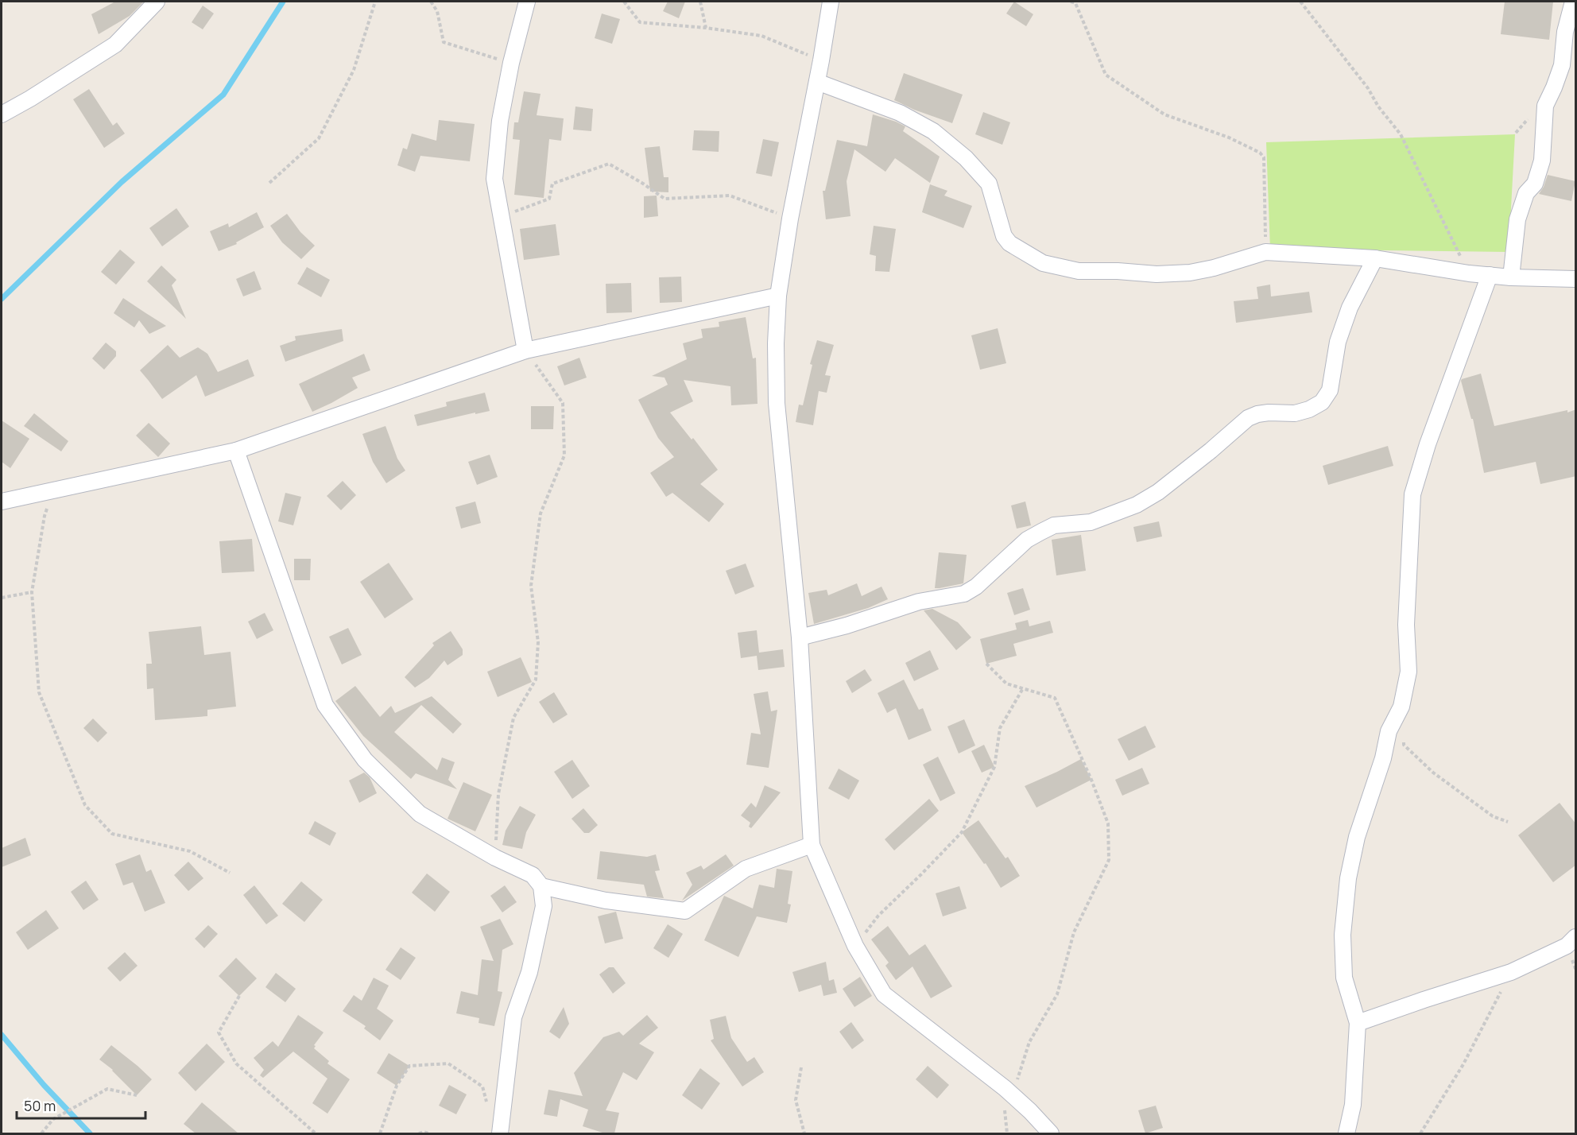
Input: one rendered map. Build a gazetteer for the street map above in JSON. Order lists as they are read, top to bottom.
{
  "scale_bar": "50 m"
}
